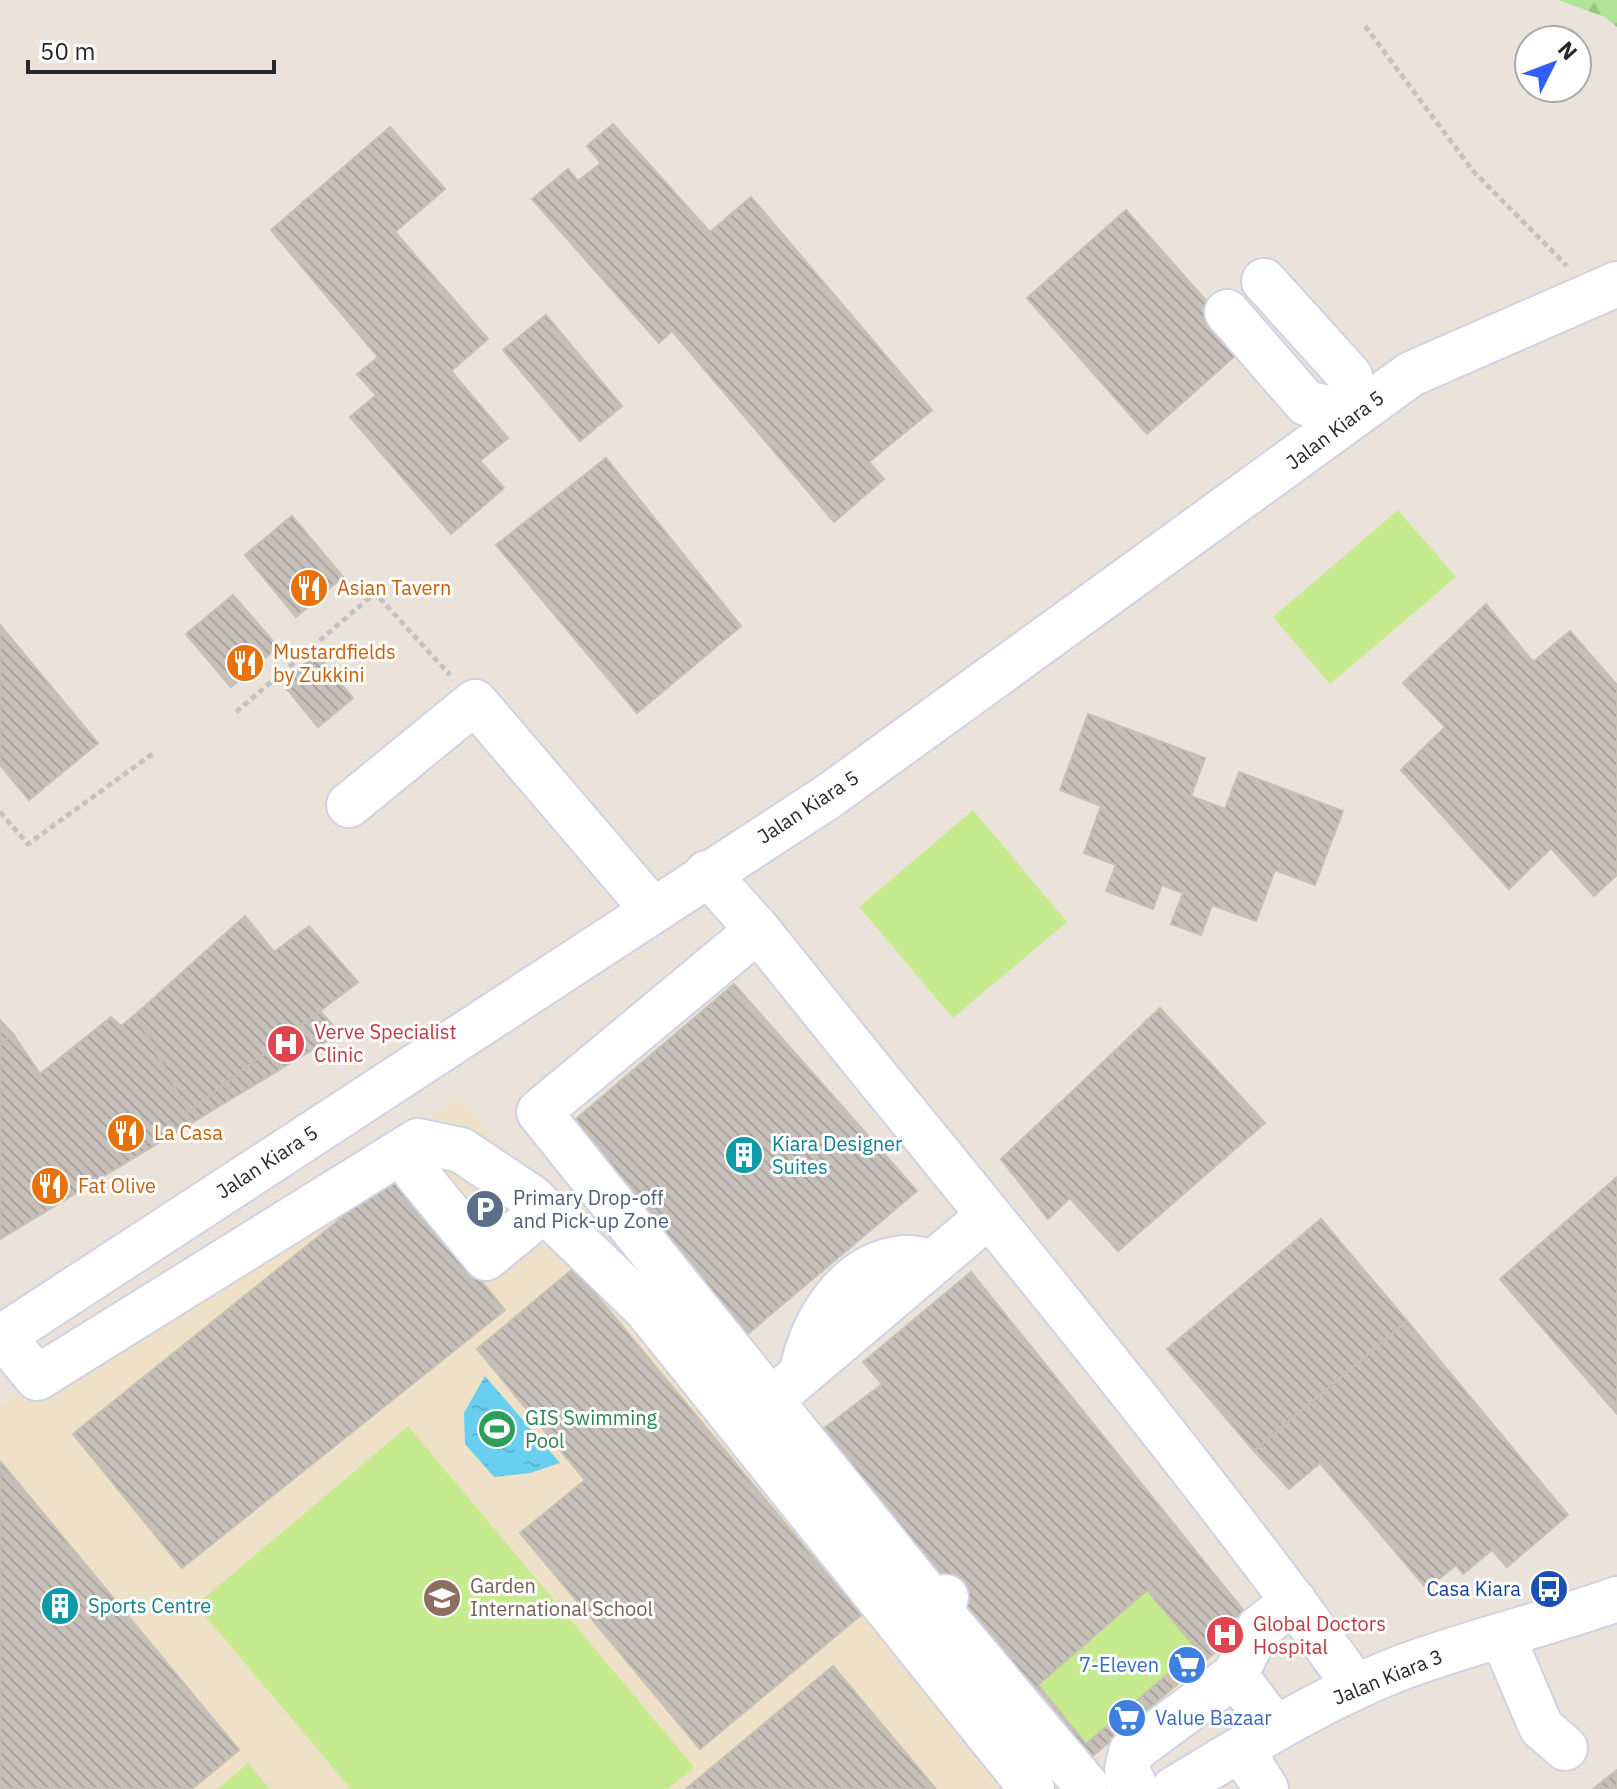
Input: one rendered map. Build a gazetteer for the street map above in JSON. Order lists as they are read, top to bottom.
{
  "streets": {
    "street": ["Jalan Kiara 5", "Jalan Kiara 3"]
  },
  "places": {
    "restaurant": [
      "Asian Tavern",
      "Mustardfields by Zukkini",
      "La Casa",
      "Fat Olive"
    ],
    "hospital": ["Verve Specialist Clinic", "Global Doctors Hospital"],
    "building": ["Kiara Designer Suites", "Sports Centre"],
    "parking": ["Primary Drop-off and Pick-up Zone"],
    "sports": ["GIS Swimming Pool"],
    "bus stop": ["Casa Kiara"],
    "school or university": ["Garden International School"],
    "supermarket": ["7-Eleven", "Value Bazaar"]
  },
  "scale_bar": "50 m",
  "north": "top right"
}
